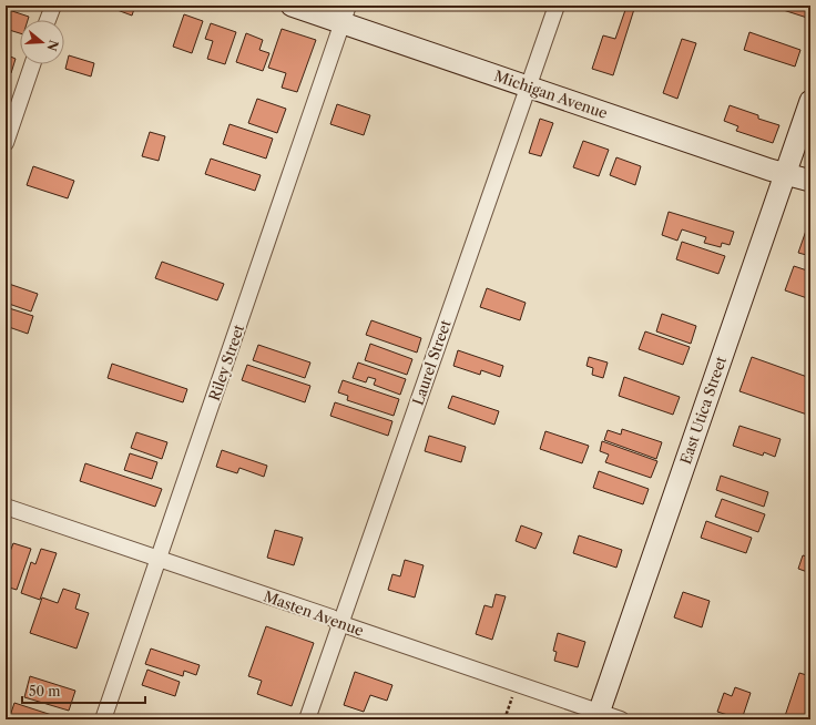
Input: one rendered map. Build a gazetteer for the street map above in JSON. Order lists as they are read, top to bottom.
{
  "streets": {
    "street": [
      "Michigan Avenue",
      "Riley Street",
      "Laurel Street",
      "East Utica Street",
      "Masten Avenue"
    ]
  },
  "crossings": [
    ["Michigan Avenue", "Riley Street"],
    ["Michigan Avenue", "Laurel Street"],
    ["Michigan Avenue", "East Utica Street"],
    ["Riley Street", "Masten Avenue"],
    ["Laurel Street", "Masten Avenue"],
    ["East Utica Street", "Masten Avenue"]
  ],
  "scale_bar": "50 m",
  "north": "right"
}
